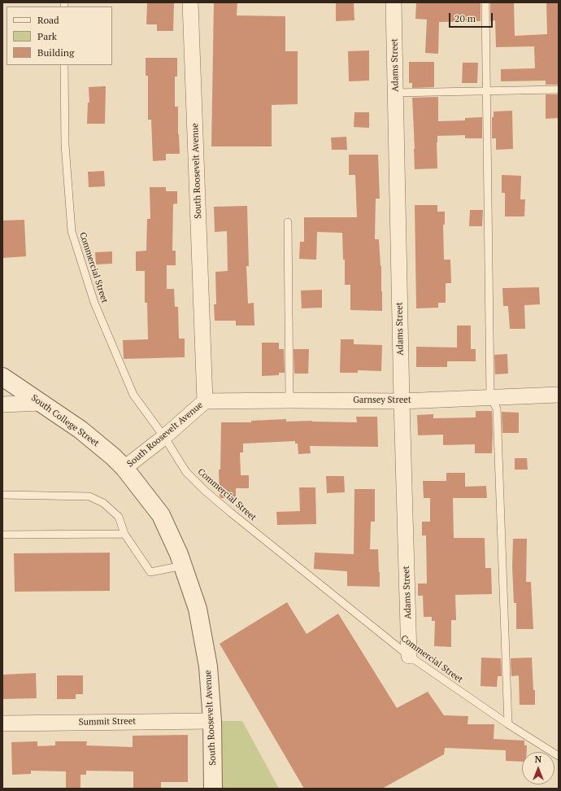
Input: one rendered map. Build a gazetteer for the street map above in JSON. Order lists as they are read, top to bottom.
{
  "streets": {
    "street": [
      "Adams Street",
      "South Roosevelt Avenue",
      "Garnsey Street",
      "South College Street",
      "Summit Street"
    ],
    "lane": ["Commercial Street"]
  },
  "crossings": [
    ["Adams Street", "Commercial Street"],
    ["Adams Street", "Garnsey Street"],
    ["South Roosevelt Avenue", "Commercial Street"],
    ["South Roosevelt Avenue", "Garnsey Street"],
    ["South Roosevelt Avenue", "South College Street"],
    ["South Roosevelt Avenue", "Summit Street"]
  ],
  "legend": ["Road", "Park", "Building"],
  "scale_bar": "20 m",
  "north": "top"
}
